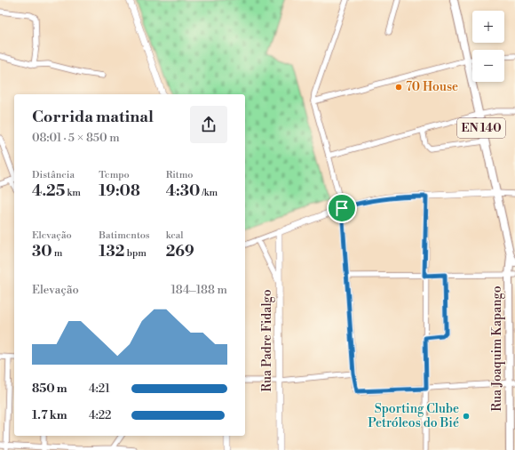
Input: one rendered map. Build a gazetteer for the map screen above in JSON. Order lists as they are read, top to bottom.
{
  "streets": {
    "main road": ["EN 140", "Rua Joaquim Kapango"],
    "street": ["Rua Padre Fidalgo"]
  },
  "crossings": [
    ["EN 140", "Rua Joaquim Kapango"]
  ],
  "places": ["70 House", "Sporting Clube Petróleos do Bié"],
  "page": {
    "map_buttons": ["+", "−"],
    "heading": ["Corrida matinal", "08:01 · 5 × 850 m"],
    "stats": [
      ["Distância", "4.25 km"],
      ["Tempo", "19:08"],
      ["Ritmo", "4:30 /km"],
      ["Elevação", "30 m"],
      ["Batimentos", "132 bpm"],
      ["kcal", "269"]
    ],
    "chart": ["Elevação", "184–188 m"],
    "list": [
      {
        "name": "850 m",
        "note": "4:21"
      },
      {
        "name": "1.7 km",
        "note": "4:22"
      }
    ]
  }
}
